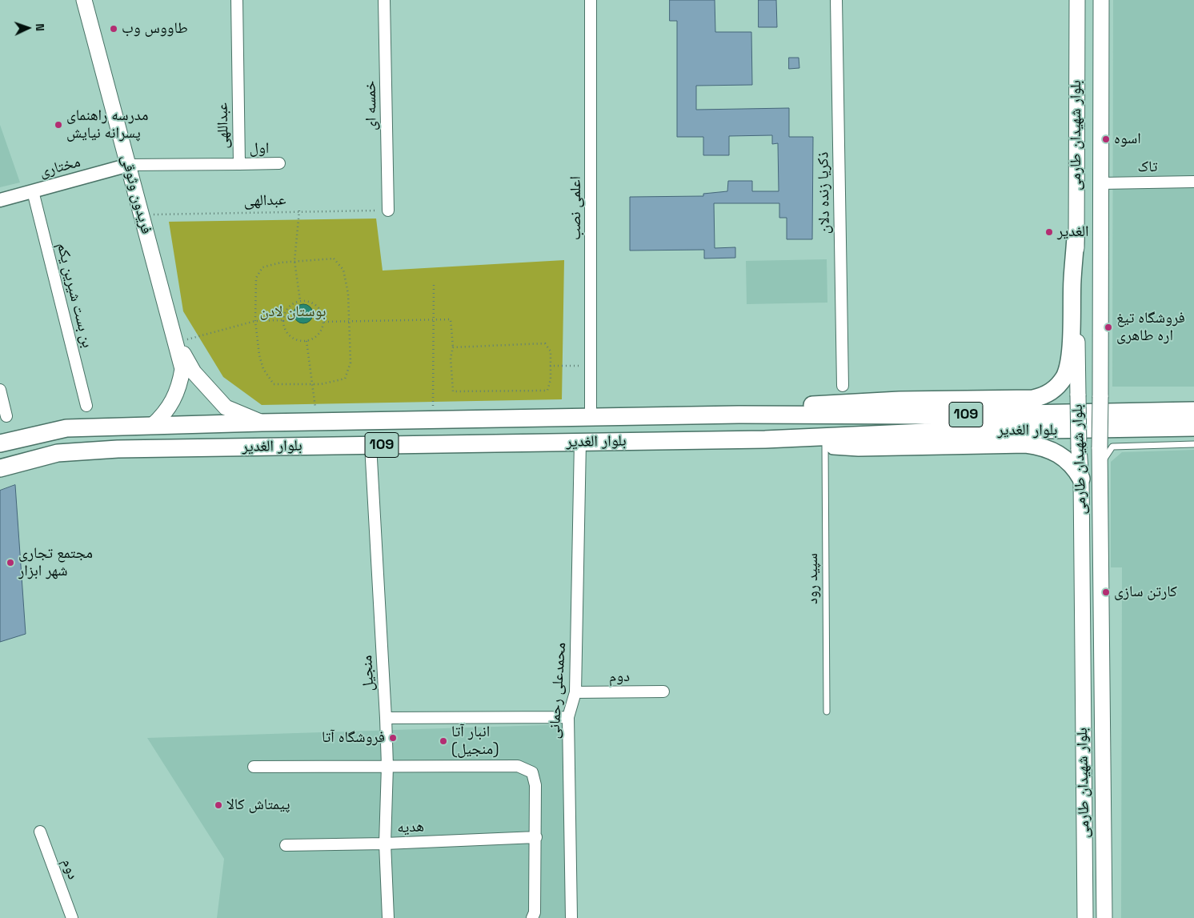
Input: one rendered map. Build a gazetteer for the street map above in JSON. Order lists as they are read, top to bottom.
{
  "streets": {
    "main road": [
      "بلوار شهیدان طارمی",
      "فریدون وثوقی",
      "109",
      "بلوار الغدیر"
    ],
    "street": [
      "خمسه ای",
      "عبداللهی",
      "اول",
      "مختاری",
      "تاک",
      "ذکریا زنده دلان",
      "اعلمی نصب",
      "بن بست شیرین یکم",
      "منجیل",
      "دوم",
      "محمدعلی رحمانی",
      "هدیه"
    ],
    "lane": ["سپید رود"],
    "path": ["عبدالهی"]
  },
  "crossings": [
    ["خمسه ای", "عبدالهی"],
    ["عبداللهی", "اول"],
    ["عبداللهی", "مختاری"],
    ["عبداللهی", "فریدون وثوقی"],
    ["بلوار شهیدان طارمی", "تاک"],
    ["مختاری", "فریدون وثوقی"],
    ["مختاری", "بن بست شیرین یکم"],
    ["فریدون وثوقی", "عبدالهی"],
    ["اعلمی نصب", "بلوار الغدیر"],
    ["بلوار الغدیر", "منجیل"],
    ["بلوار الغدیر", "محمدعلی رحمانی"],
    ["منجیل", "هدیه"],
    ["دوم", "محمدعلی رحمانی"]
  ],
  "parks": ["بوستان لادن"],
  "places": [
    "طاووس وب",
    "مدرسه راهنمای پسرانه نیایش",
    "اسوه",
    "الغدیر",
    "فروشگاه تیغ اره طاهری",
    "مجتمع تجاری شهر ابزار",
    "کارتن سازی",
    "فروشگاه آتا",
    "انبار آتا (منجیل)",
    "پیمتاش کالا"
  ],
  "north": "right"
}
